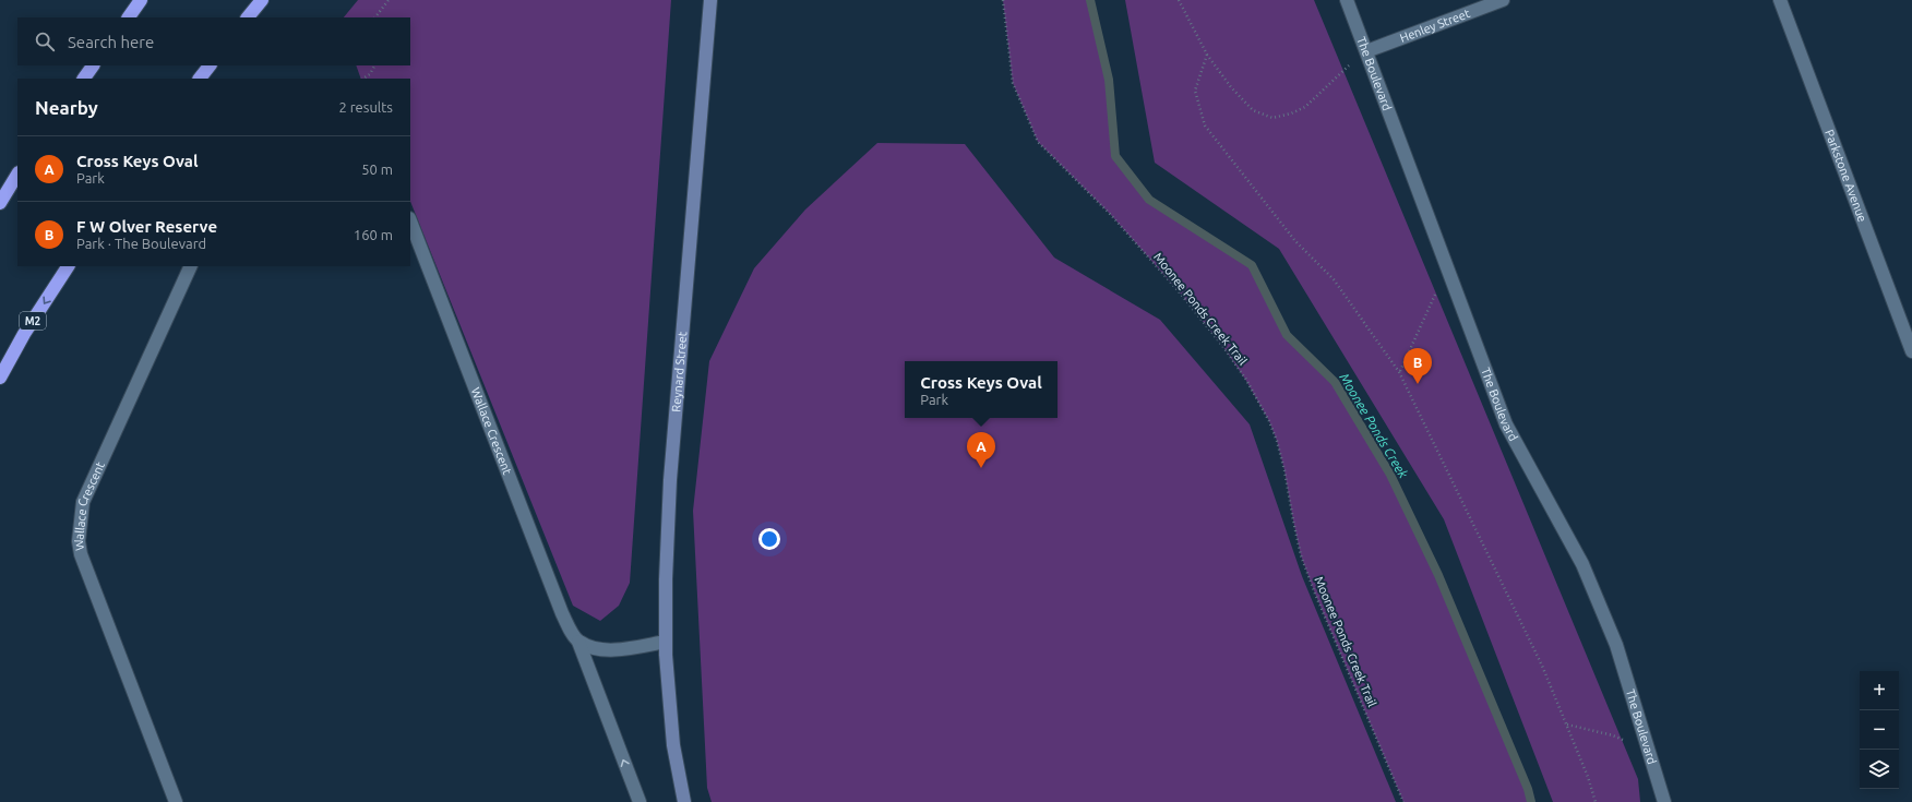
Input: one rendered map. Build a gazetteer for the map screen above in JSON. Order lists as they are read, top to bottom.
{
  "streets": {
    "highway": ["M2"],
    "street": [
      "Henley Street",
      "The Boulevard",
      "Parkstone Avenue",
      "Reynard Street",
      "Wallace Crescent"
    ],
    "path": ["Moonee Ponds Creek Trail"]
  },
  "crossings": [
    ["Henley Street", "The Boulevard"]
  ],
  "water": ["Moonee Ponds Creek"],
  "page": {
    "search": "Search here",
    "heading": ["Nearby", "2 results"],
    "list": [
      {
        "mark": "A",
        "name": "Cross Keys Oval",
        "note": "Park",
        "value": "50 m"
      },
      {
        "mark": "B",
        "name": "F W Olver Reserve",
        "note": "Park · The Boulevard",
        "value": "160 m"
      }
    ],
    "pins": ["B", "A"],
    "popup": ["Cross Keys Oval", "Park"],
    "map_buttons": ["+", "−"]
  }
}
